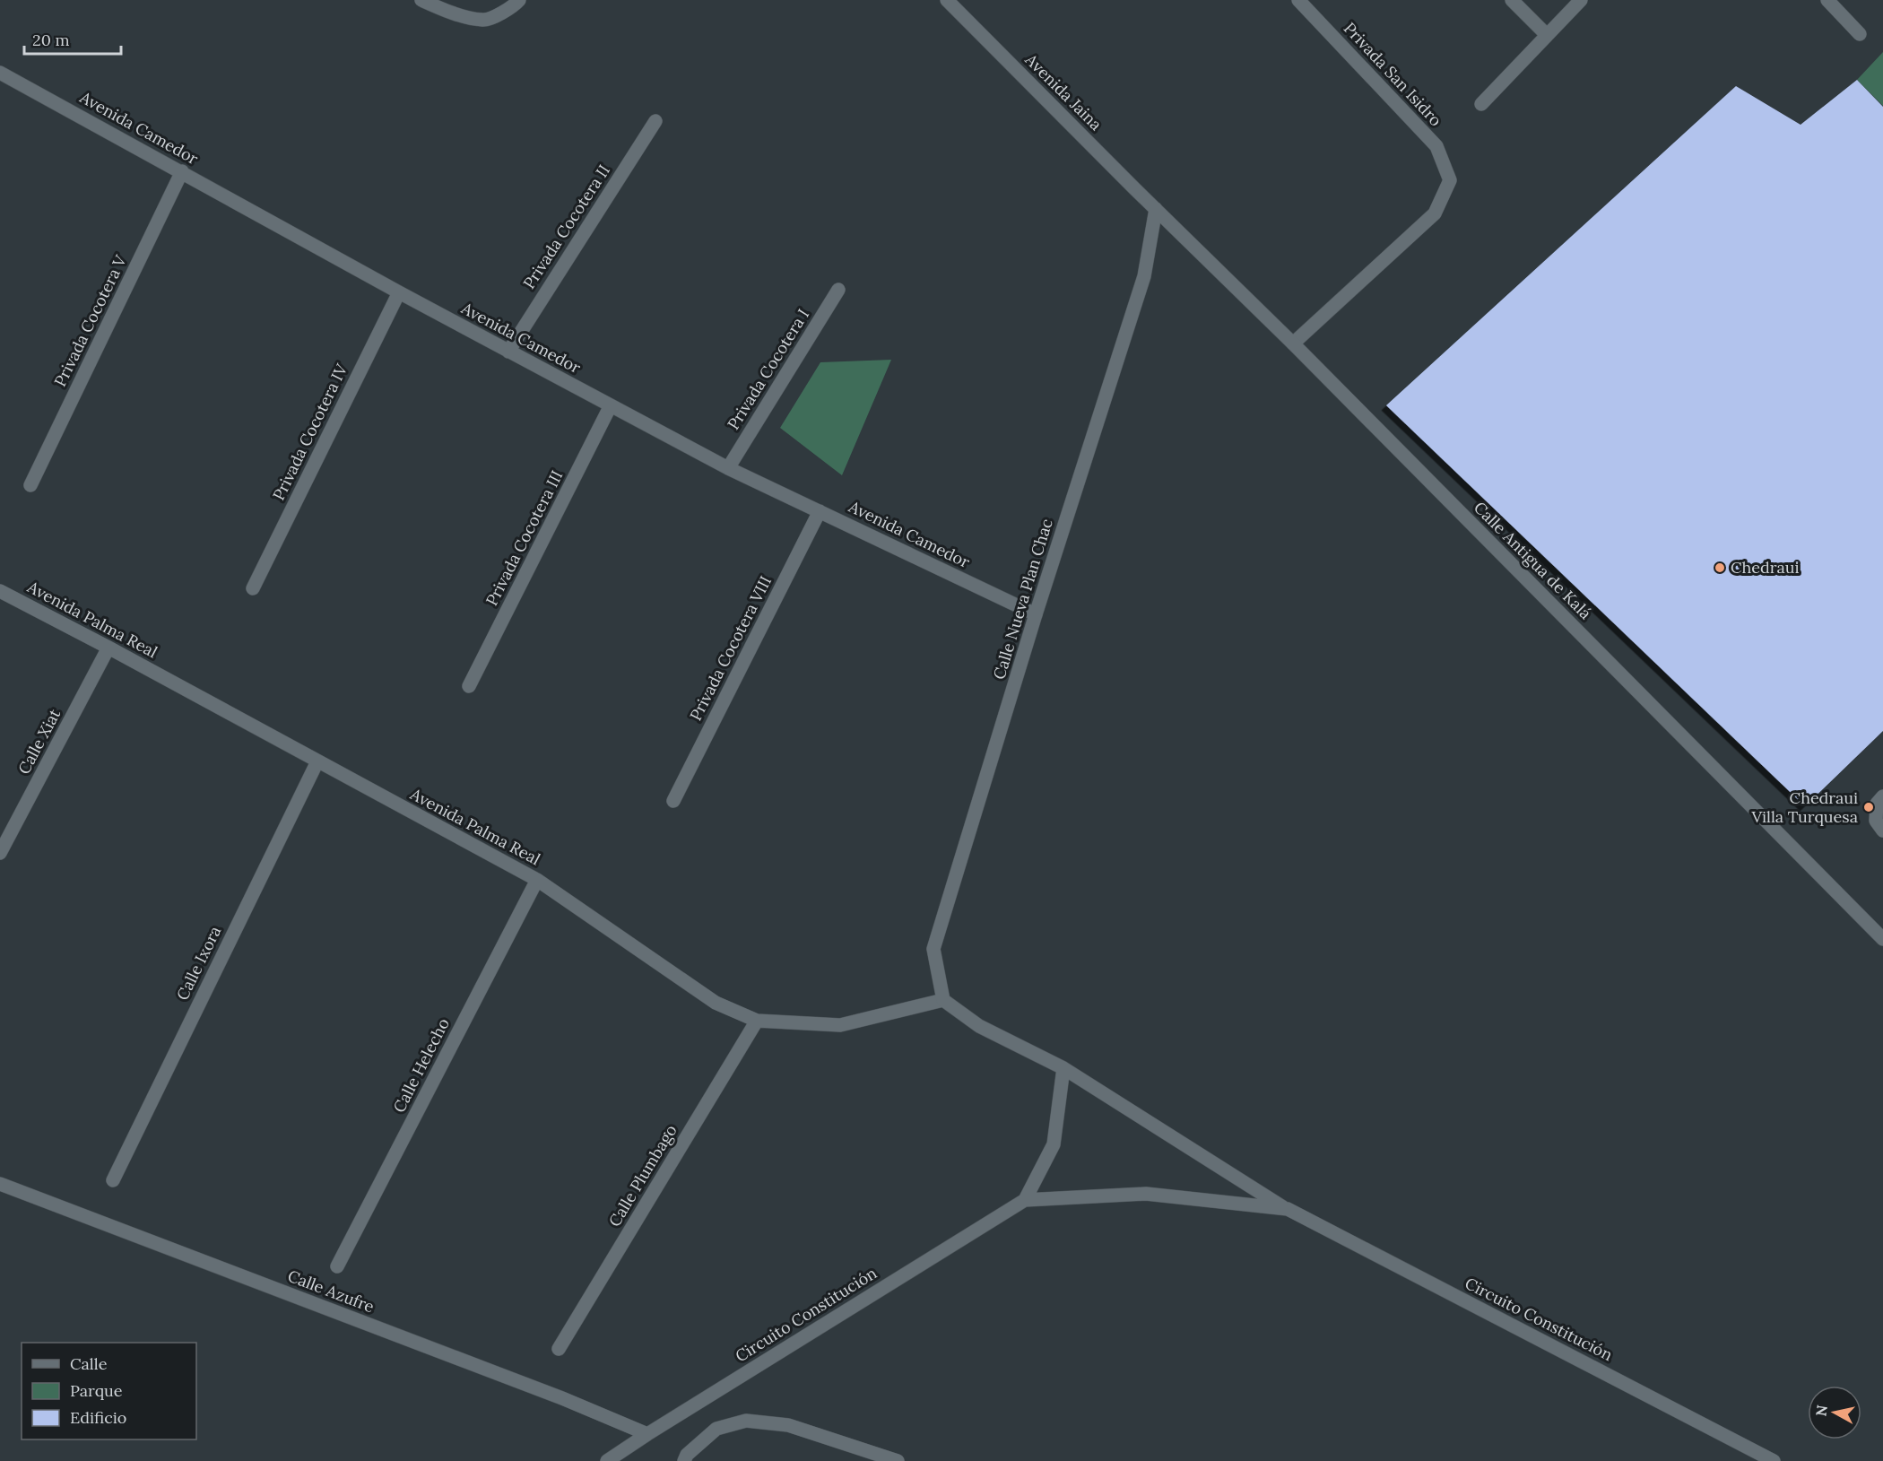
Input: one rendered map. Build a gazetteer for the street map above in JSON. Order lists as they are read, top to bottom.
{
  "streets": {
    "street": [
      "Privada San Isidro",
      "Avenida Jaina",
      "Avenida Camedor",
      "Privada Cocotera II",
      "Privada Cocotera V",
      "Privada Cocotera I",
      "Privada Cocotera IV",
      "Privada Cocotera III",
      "Calle Antigua de Kalá",
      "Calle Nueva Plan Chac",
      "Avenida Palma Real",
      "Privada Cocotera VIII",
      "Calle Xiat",
      "Calle Ixora",
      "Calle Helecho",
      "Calle Plumbago",
      "Calle Azufre",
      "Circuito Constitución"
    ]
  },
  "crossings": [
    ["Privada San Isidro", "Calle Antigua de Kalá"],
    ["Avenida Jaina", "Calle Antigua de Kalá"],
    ["Avenida Jaina", "Calle Nueva Plan Chac"],
    ["Avenida Camedor", "Privada Cocotera II"],
    ["Avenida Camedor", "Privada Cocotera V"],
    ["Avenida Camedor", "Privada Cocotera I"],
    ["Avenida Camedor", "Privada Cocotera IV"],
    ["Avenida Camedor", "Privada Cocotera III"],
    ["Avenida Camedor", "Calle Nueva Plan Chac"],
    ["Avenida Camedor", "Privada Cocotera VIII"],
    ["Calle Antigua de Kalá", "Calle Nueva Plan Chac"],
    ["Calle Nueva Plan Chac", "Avenida Palma Real"],
    ["Calle Nueva Plan Chac", "Circuito Constitución"],
    ["Avenida Palma Real", "Calle Xiat"],
    ["Avenida Palma Real", "Calle Ixora"],
    ["Avenida Palma Real", "Calle Helecho"],
    ["Avenida Palma Real", "Calle Plumbago"],
    ["Avenida Palma Real", "Circuito Constitución"],
    ["Calle Azufre", "Circuito Constitución"]
  ],
  "places": ["Chedraui", "Chedraui Villa Turquesa"],
  "legend": ["Calle", "Parque", "Edificio"],
  "scale_bar": "20 m",
  "north": "left"
}
